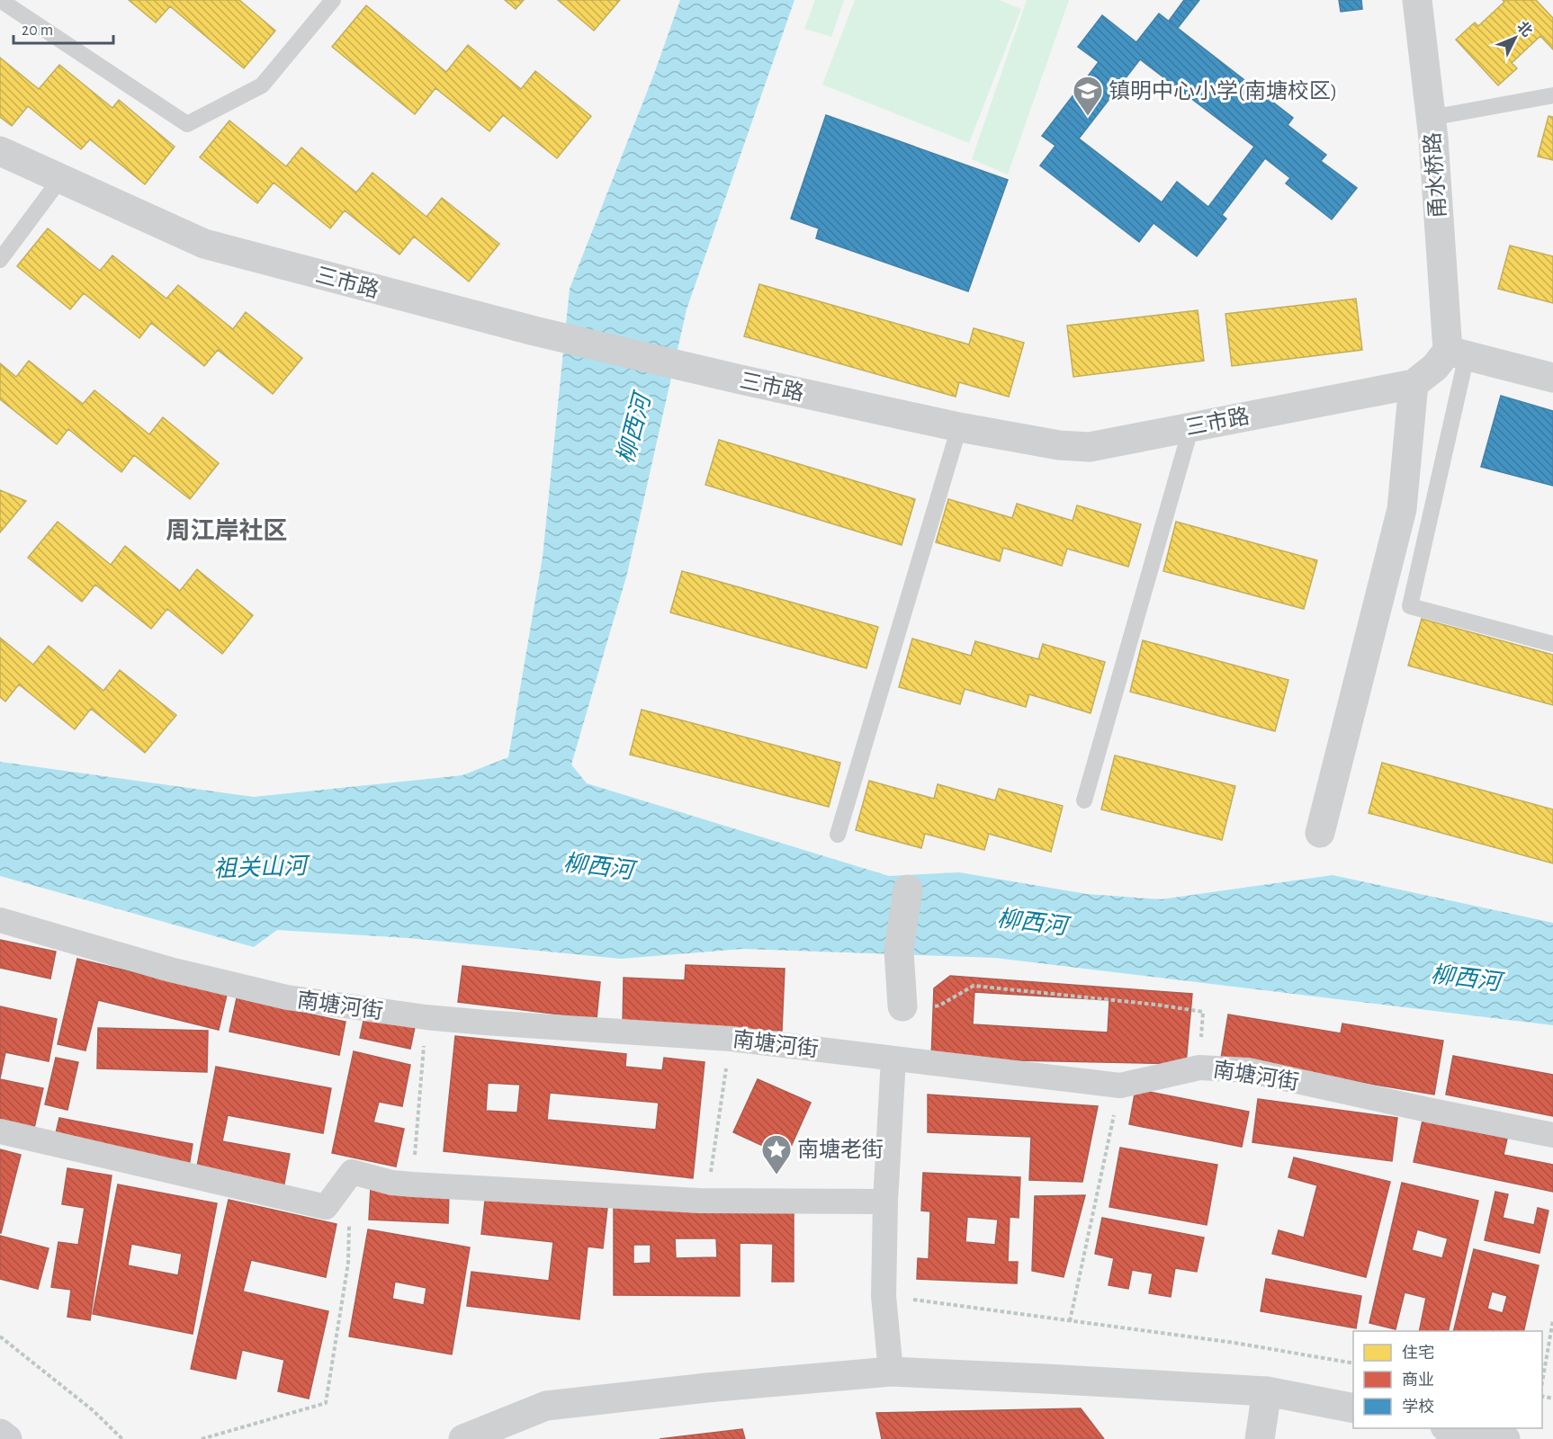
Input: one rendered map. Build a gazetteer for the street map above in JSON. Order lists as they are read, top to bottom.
{
  "streets": {
    "street": ["甬水桥路", "三市路", "南塘河街"]
  },
  "crossings": [
    ["甬水桥路", "三市路"]
  ],
  "districts": ["周江岸社区"],
  "water": ["柳西河", "祖关山河"],
  "places": {
    "school or university": ["镇明中心小学(南塘校区)"],
    "place": ["南塘老街"]
  },
  "legend": ["住宅", "商业", "学校"],
  "scale_bar": "20 m",
  "north": "top right"
}
